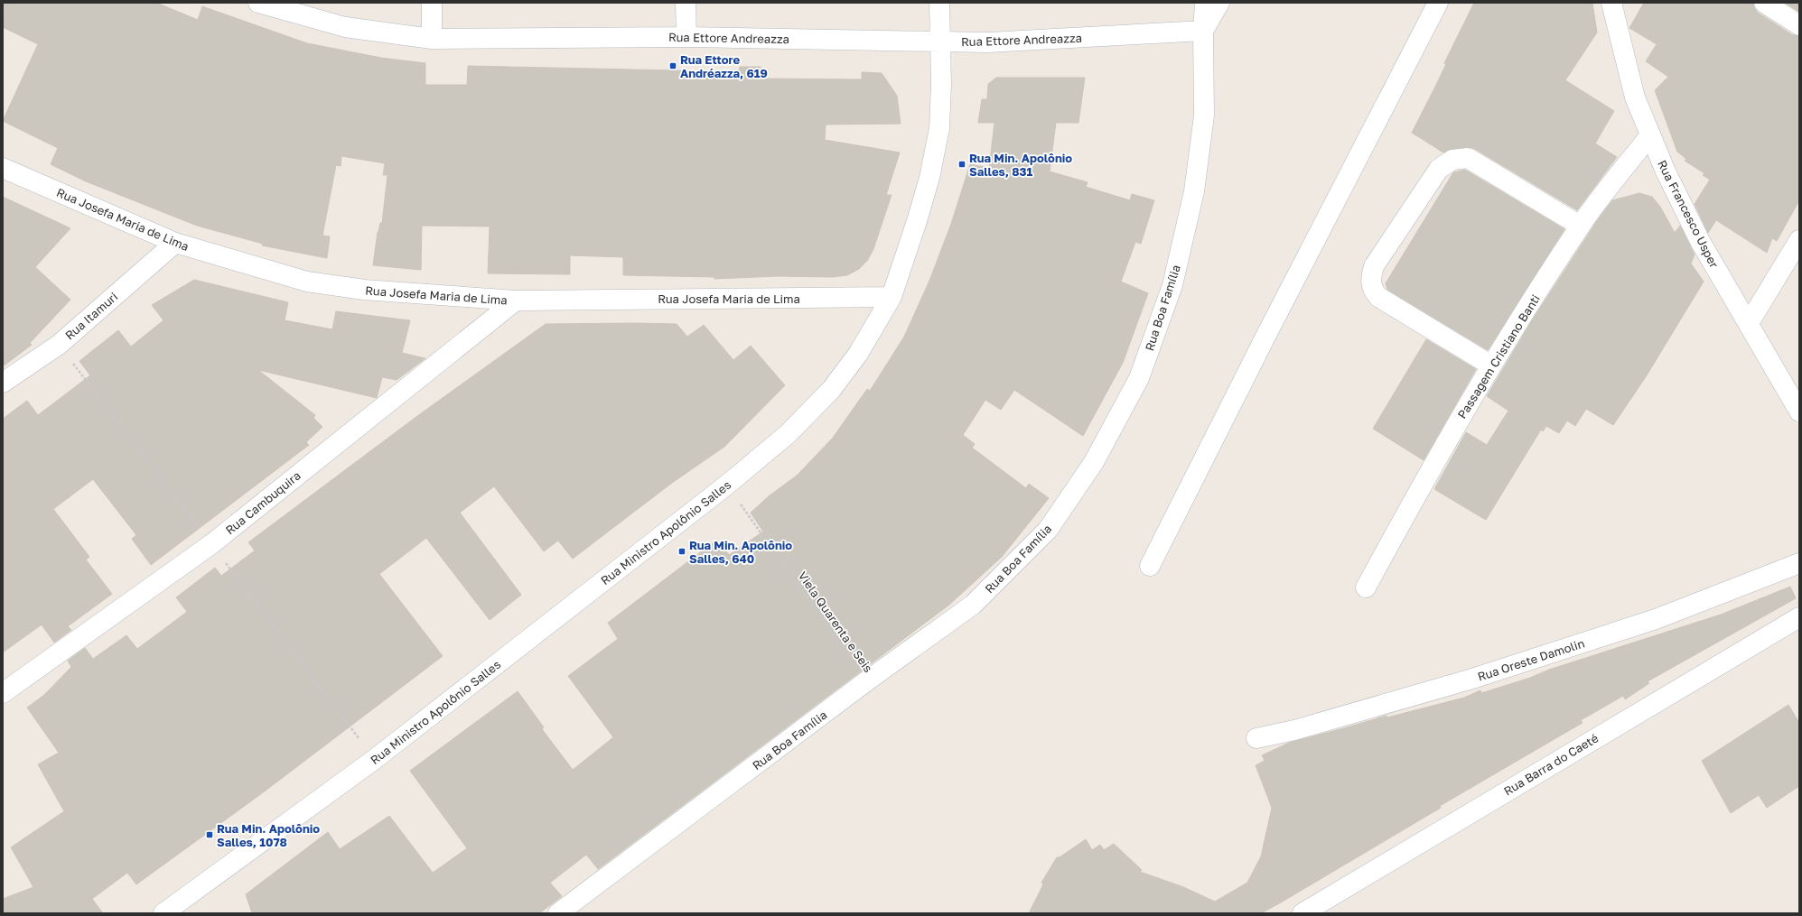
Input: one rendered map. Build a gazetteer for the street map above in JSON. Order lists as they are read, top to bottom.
{
  "streets": {
    "street": [
      "Rua Ettore Andreazza",
      "Rua Francesco Usper",
      "Rua Josefa Maria de Lima",
      "Rua Boa Família",
      "Rua Itamuri",
      "Passagem Cristiano Banti",
      "Rua Cambuquira",
      "Rua Ministro Apolônio Salles",
      "Rua Oreste Damolin",
      "Rua Barra do Caeté"
    ],
    "path": ["Viela Quarenta e Seis"]
  },
  "crossings": [
    ["Rua Ettore Andreazza", "Rua Boa Família"],
    ["Rua Ettore Andreazza", "Rua Ministro Apolônio Salles"],
    ["Rua Francesco Usper", "Passagem Cristiano Banti"],
    ["Rua Josefa Maria de Lima", "Rua Itamuri"],
    ["Rua Josefa Maria de Lima", "Rua Cambuquira"],
    ["Rua Josefa Maria de Lima", "Rua Ministro Apolônio Salles"],
    ["Rua Boa Família", "Viela Quarenta e Seis"],
    ["Rua Ministro Apolônio Salles", "Viela Quarenta e Seis"]
  ],
  "places": {
    "transit": [
      "Rua Ettore Andréazza, 619",
      "Rua Min. Apolônio Salles, 831",
      "Rua Min. Apolônio Salles, 640",
      "Rua Min. Apolônio Salles, 1078"
    ]
  }
}
